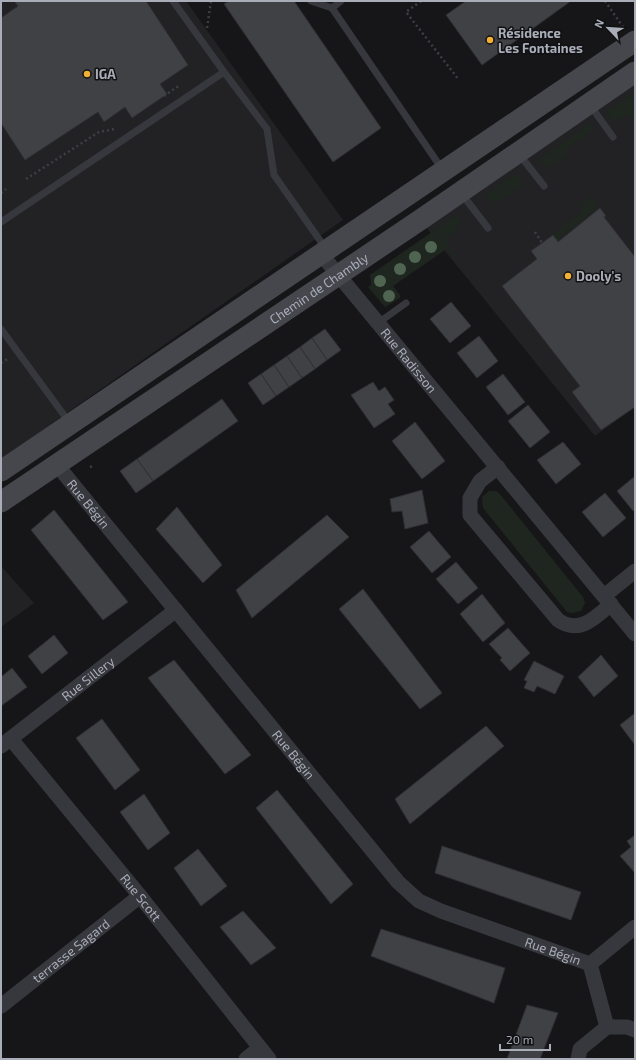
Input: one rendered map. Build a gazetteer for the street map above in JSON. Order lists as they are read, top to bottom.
{
  "streets": {
    "main road": ["Chemin de Chambly"],
    "street": [
      "Rue Radisson",
      "Rue Bégin",
      "Rue Sillery",
      "Rue Scott",
      "terrasse Sagard"
    ]
  },
  "crossings": [
    ["Chemin de Chambly", "Rue Radisson"],
    ["Chemin de Chambly", "Rue Bégin"],
    ["Rue Bégin", "Rue Sillery"],
    ["Rue Sillery", "Rue Scott"],
    ["Rue Scott", "terrasse Sagard"]
  ],
  "places": ["Résidence Les Fontaines", "IGA", "Dooly's"],
  "scale_bar": "20 m",
  "north": "top left"
}
